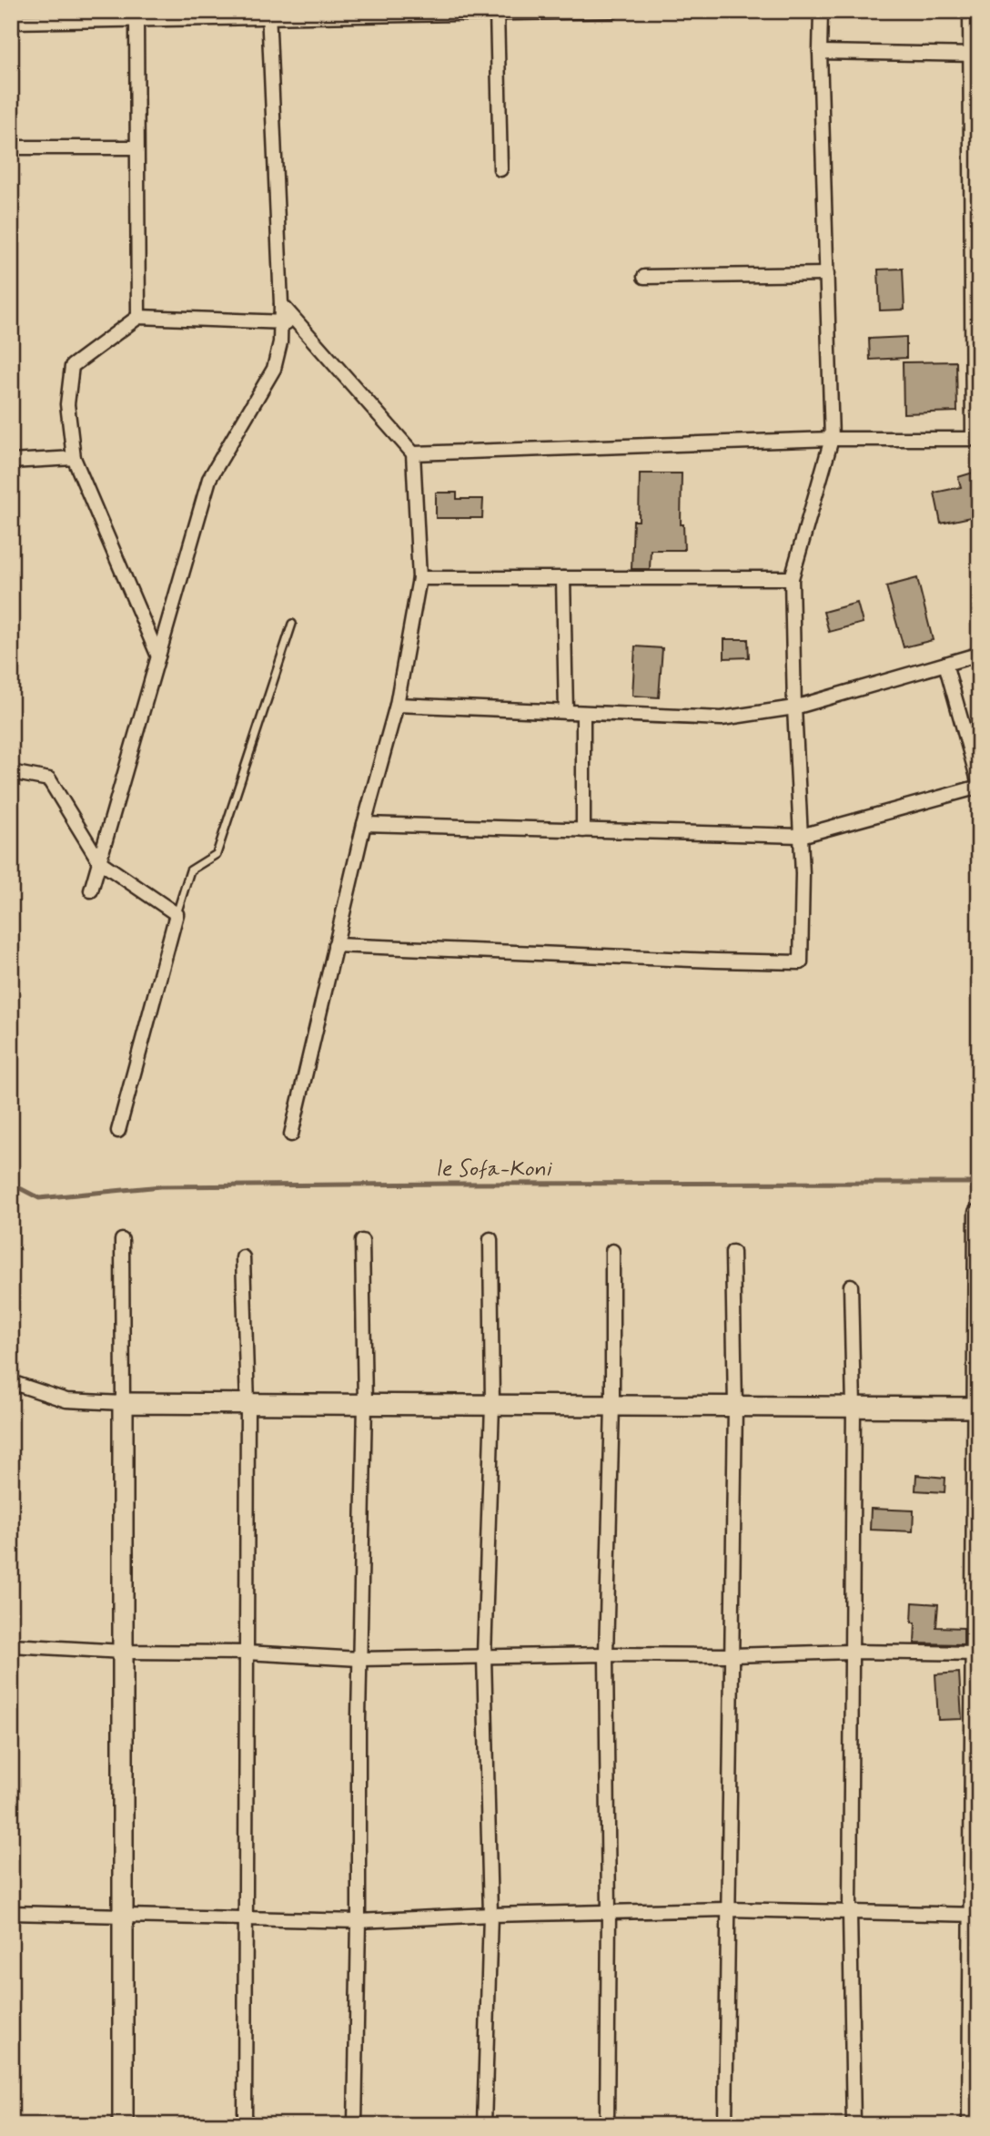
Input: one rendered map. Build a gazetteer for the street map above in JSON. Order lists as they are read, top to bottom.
{
  "water": ["le Sofa-Koni"]
}
